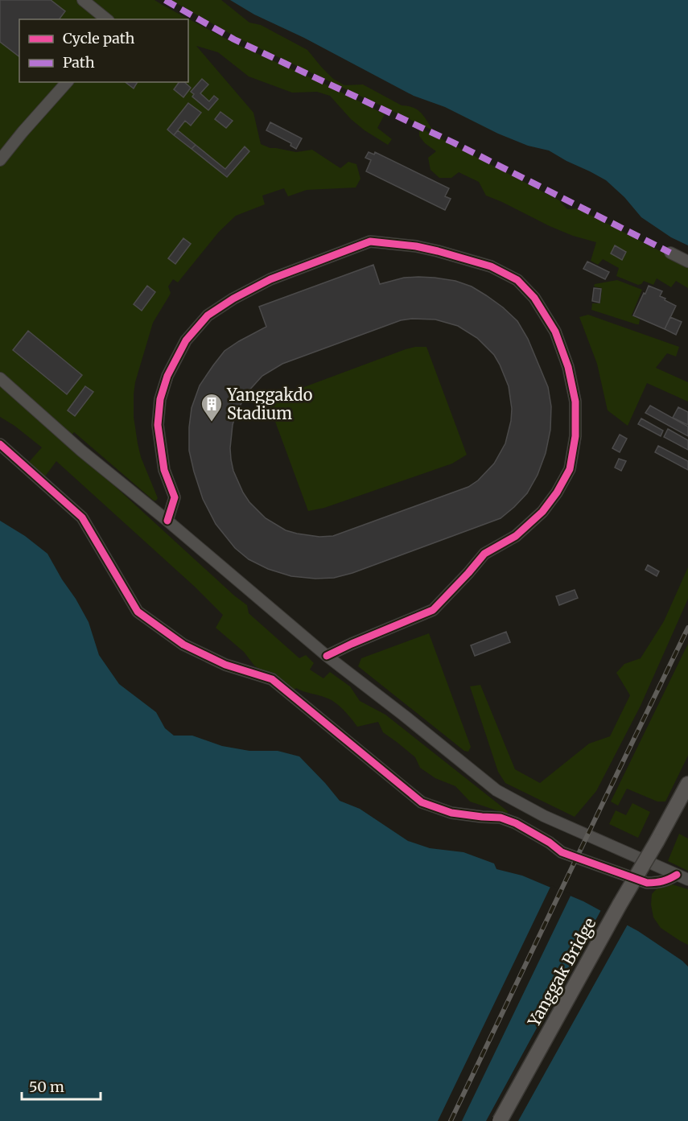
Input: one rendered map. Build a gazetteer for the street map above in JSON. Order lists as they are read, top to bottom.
{
  "streets": {
    "main road": ["Yanggak Bridge"]
  },
  "places": {
    "building": ["Yanggakdo Stadium"]
  },
  "legend": ["Cycle path", "Path"],
  "scale_bar": "50 m"
}
